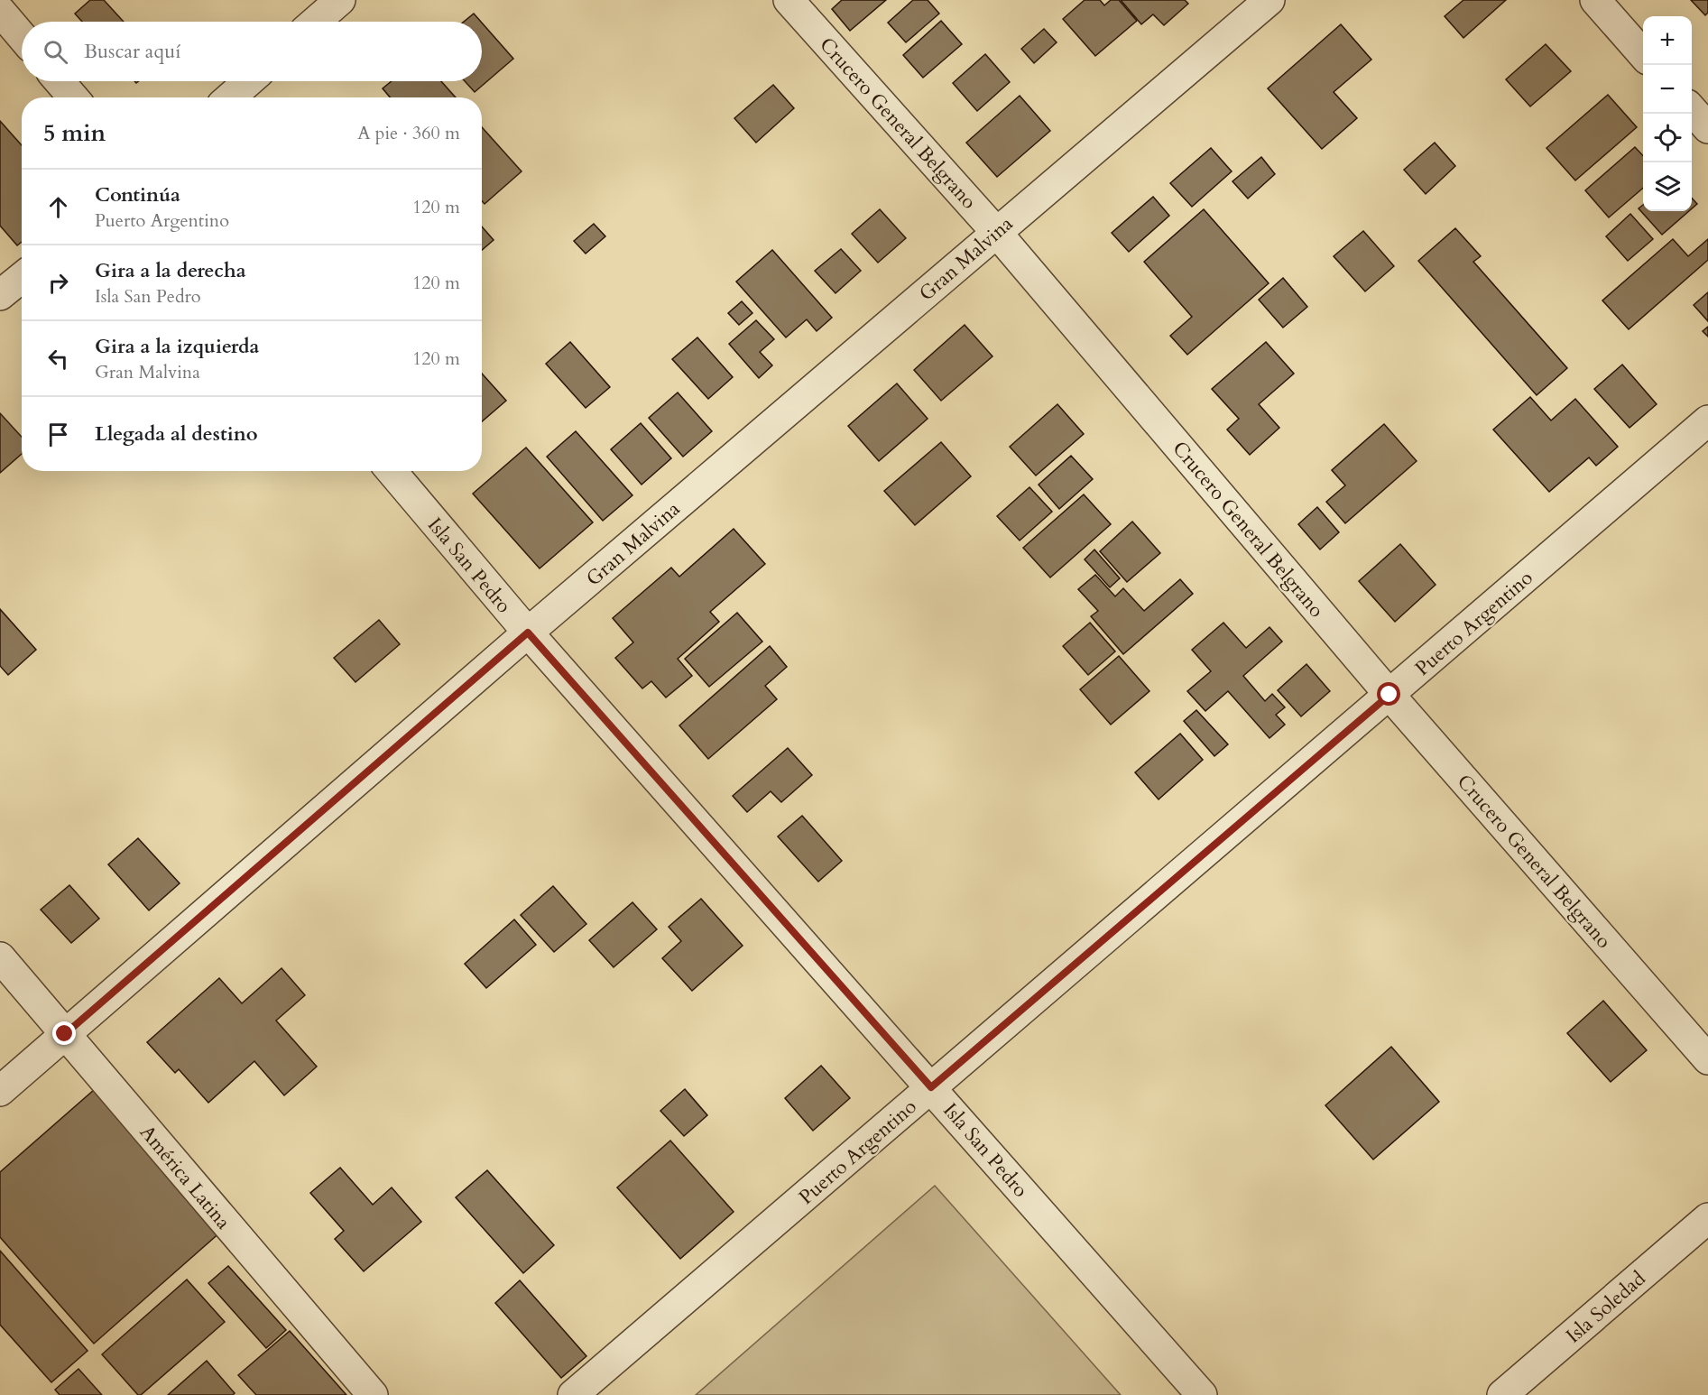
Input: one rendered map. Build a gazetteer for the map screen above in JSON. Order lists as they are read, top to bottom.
{
  "streets": {
    "street": [
      "Crucero General Belgrano",
      "Gran Malvina",
      "Isla San Pedro",
      "Puerto Argentino",
      "América Latina",
      "Isla Soledad"
    ]
  },
  "crossings": [
    ["Crucero General Belgrano", "Gran Malvina"],
    ["Crucero General Belgrano", "Puerto Argentino"],
    ["Gran Malvina", "Isla San Pedro"],
    ["Gran Malvina", "América Latina"],
    ["Isla San Pedro", "Puerto Argentino"]
  ],
  "page": {
    "map_buttons": ["+", "−"],
    "search": "Buscar aquí",
    "heading": ["5 min", "A pie · 360 m"],
    "list": [
      ["Continúa", "Puerto Argentino", "120 m"],
      ["Gira a la derecha", "Isla San Pedro", "120 m"],
      ["Gira a la izquierda", "Gran Malvina", "120 m"],
      "Llegada al destino"
    ]
  }
}
